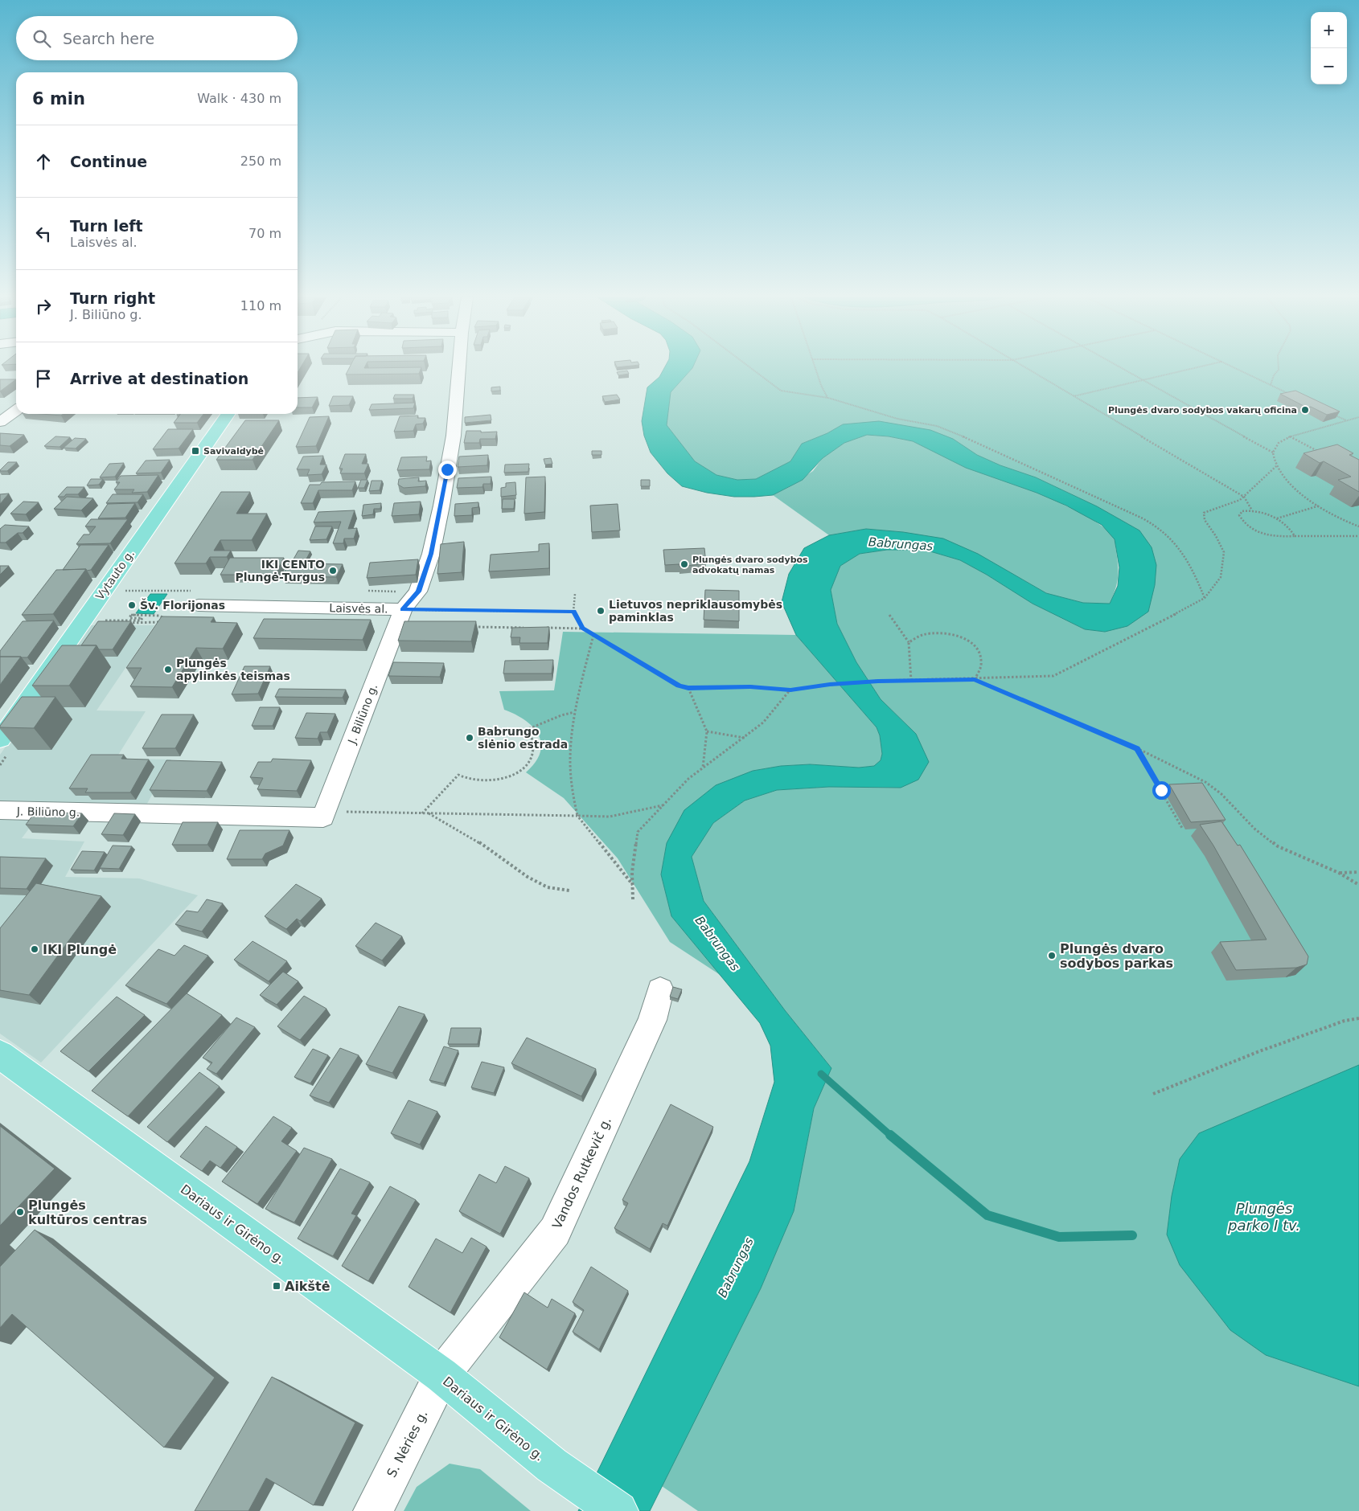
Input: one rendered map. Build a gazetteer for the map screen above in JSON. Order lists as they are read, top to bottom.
{
  "streets": {
    "main road": ["Vytauto g.", "Dariaus ir Girėno g."],
    "street": [
      "Laisvės al.",
      "J. Biliūno g.",
      "Vandos Rutkevič g.",
      "S. Nėries g."
    ]
  },
  "crossings": [
    ["Laisvės al.", "J. Biliūno g."],
    ["Vandos Rutkevič g.", "Dariaus ir Girėno g."],
    ["Vandos Rutkevič g.", "S. Nėries g."],
    ["Dariaus ir Girėno g.", "S. Nėries g."]
  ],
  "water": ["Babrungas", "Plungės parko I tv."],
  "places": {
    "other": [
      "Plungės dvaro sodybos vakarų oficina",
      "Plungės dvaro sodybos advokatų namas",
      "IKI CENTO Plungė-Turgus",
      "Šv. Florijonas",
      "Lietuvos nepriklausomybės paminklas",
      "Plungės apylinkės teismas",
      "Babrungo slėnio estrada",
      "IKI Plungė",
      "Plungės dvaro sodybos parkas",
      "Plungės kultūros centras"
    ],
    "transit": ["Savivaldybė", "Aikštė"]
  },
  "page": {
    "map_buttons": ["+", "−"],
    "search": "Search here",
    "heading": ["6 min", "Walk · 430 m"],
    "list": [
      ["Continue", "250 m"],
      ["Turn left", "Laisvės al.", "70 m"],
      ["Turn right", "J. Biliūno g.", "110 m"],
      "Arrive at destination"
    ]
  }
}
